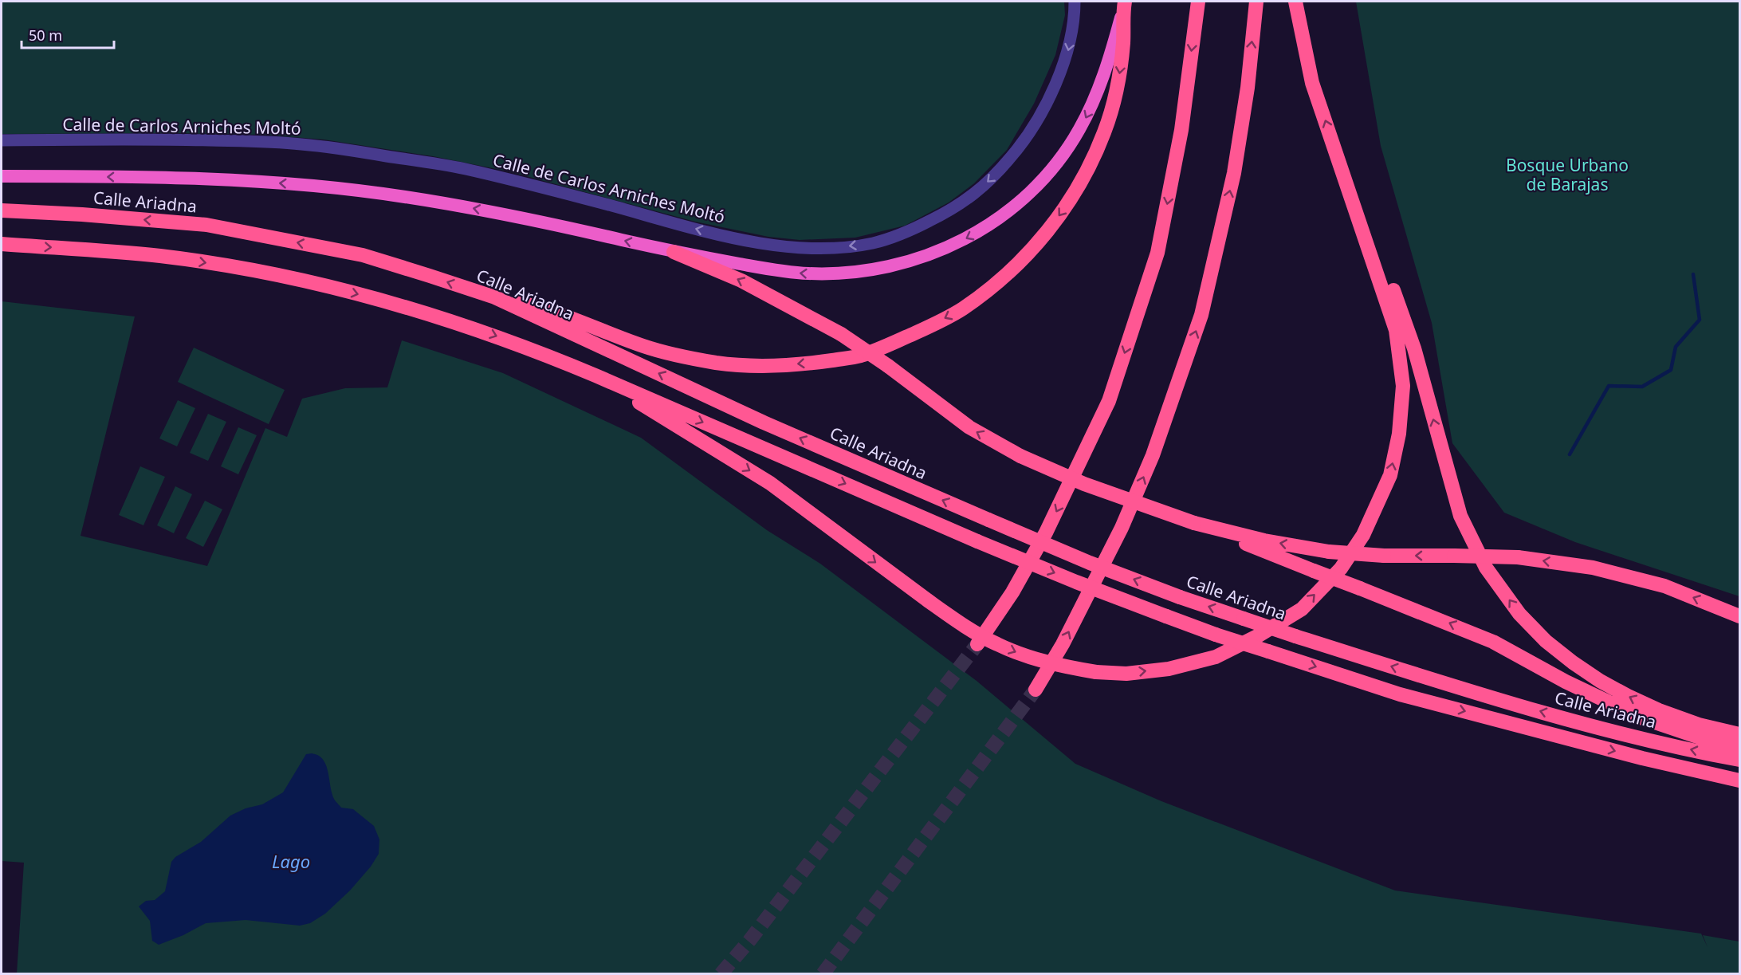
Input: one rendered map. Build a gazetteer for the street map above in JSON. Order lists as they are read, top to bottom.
{
  "streets": {
    "highway": ["Calle Ariadna"],
    "street": ["Calle de Carlos Arniches Moltó"]
  },
  "one_way": ["Calle de Carlos Arniches Moltó"],
  "water": ["Lago"],
  "parks": ["Bosque Urbano de Barajas"],
  "scale_bar": "50 m"
}
